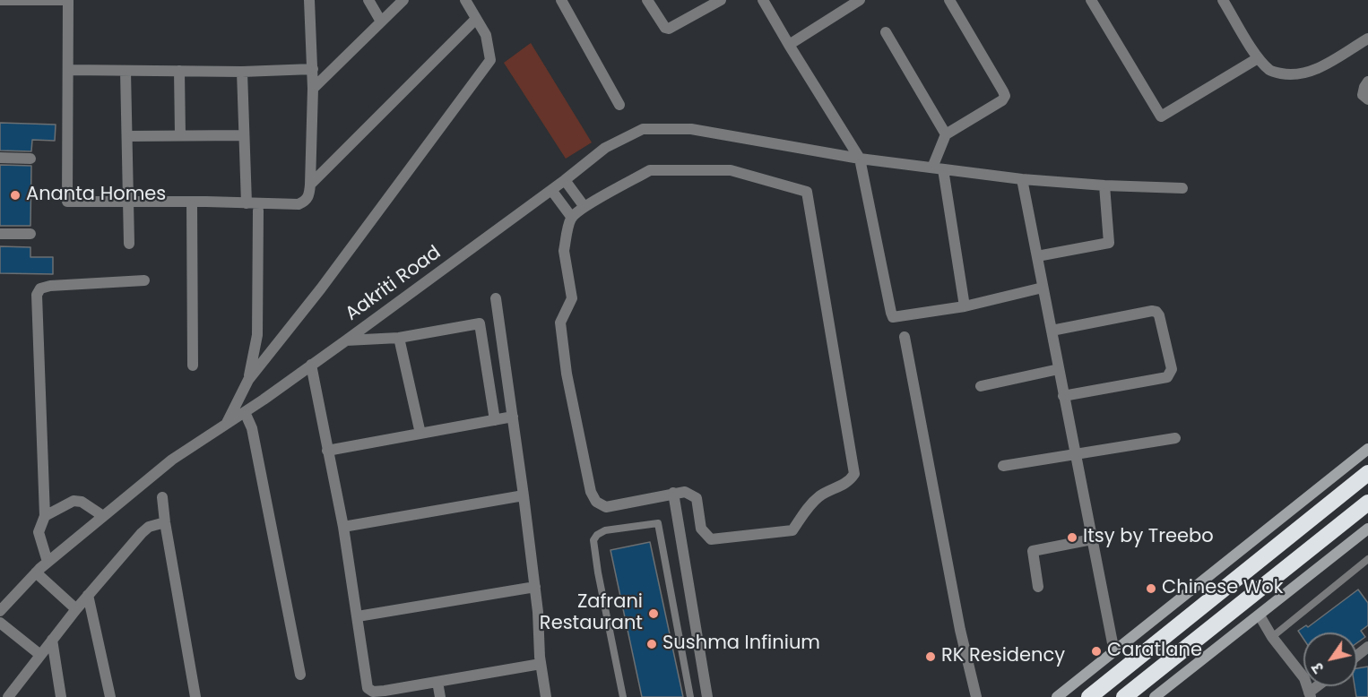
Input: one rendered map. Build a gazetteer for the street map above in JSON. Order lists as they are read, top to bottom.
{
  "streets": {
    "street": ["Aakriti Road"]
  },
  "places": [
    "Ananta Homes",
    "Itsy by Treebo",
    "Chinese Wok",
    "Zafrani Restaurant",
    "Sushma Infinium",
    "Caratlane",
    "RK Residency"
  ],
  "north": "bottom left"
}
